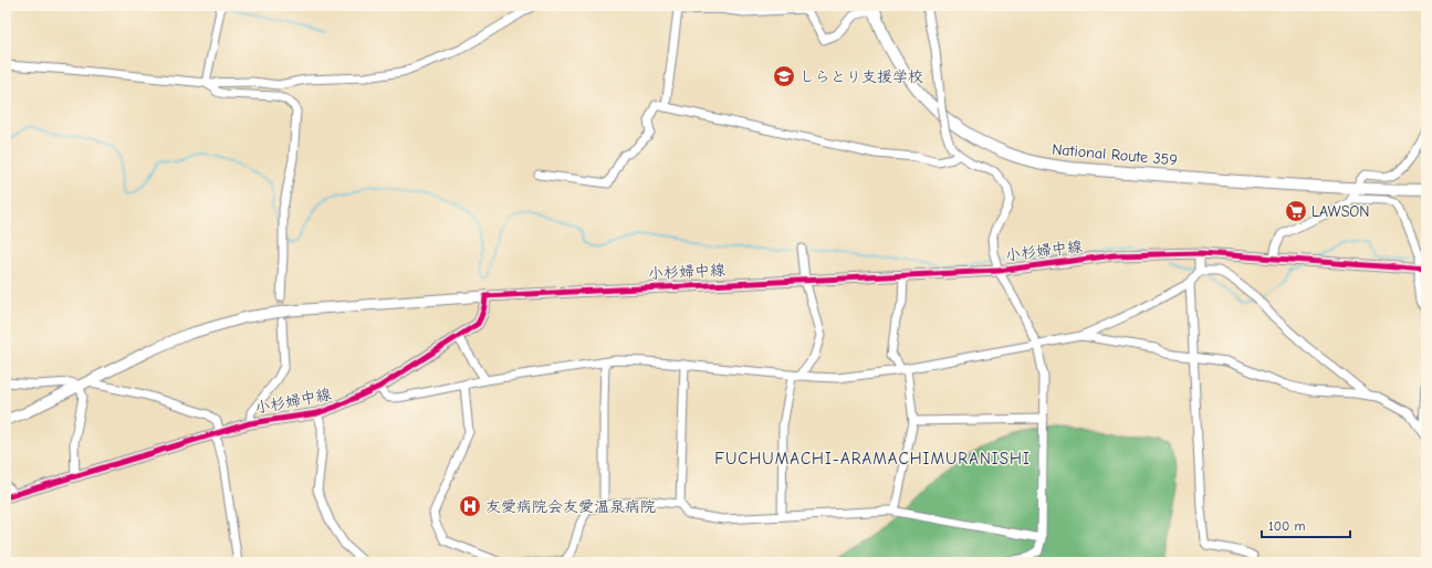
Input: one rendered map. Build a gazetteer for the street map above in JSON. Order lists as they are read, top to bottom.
{
  "streets": {
    "highway": ["National Route 359"],
    "main road": ["小杉婦中線"]
  },
  "districts": ["FUCHUMACHI-ARAMACHIMURANISHI"],
  "places": {
    "school or university": ["しらとり支援学校"],
    "supermarket": ["LAWSON"],
    "hospital": ["友愛病院会友愛温泉病院"]
  },
  "scale_bar": "100 m"
}
